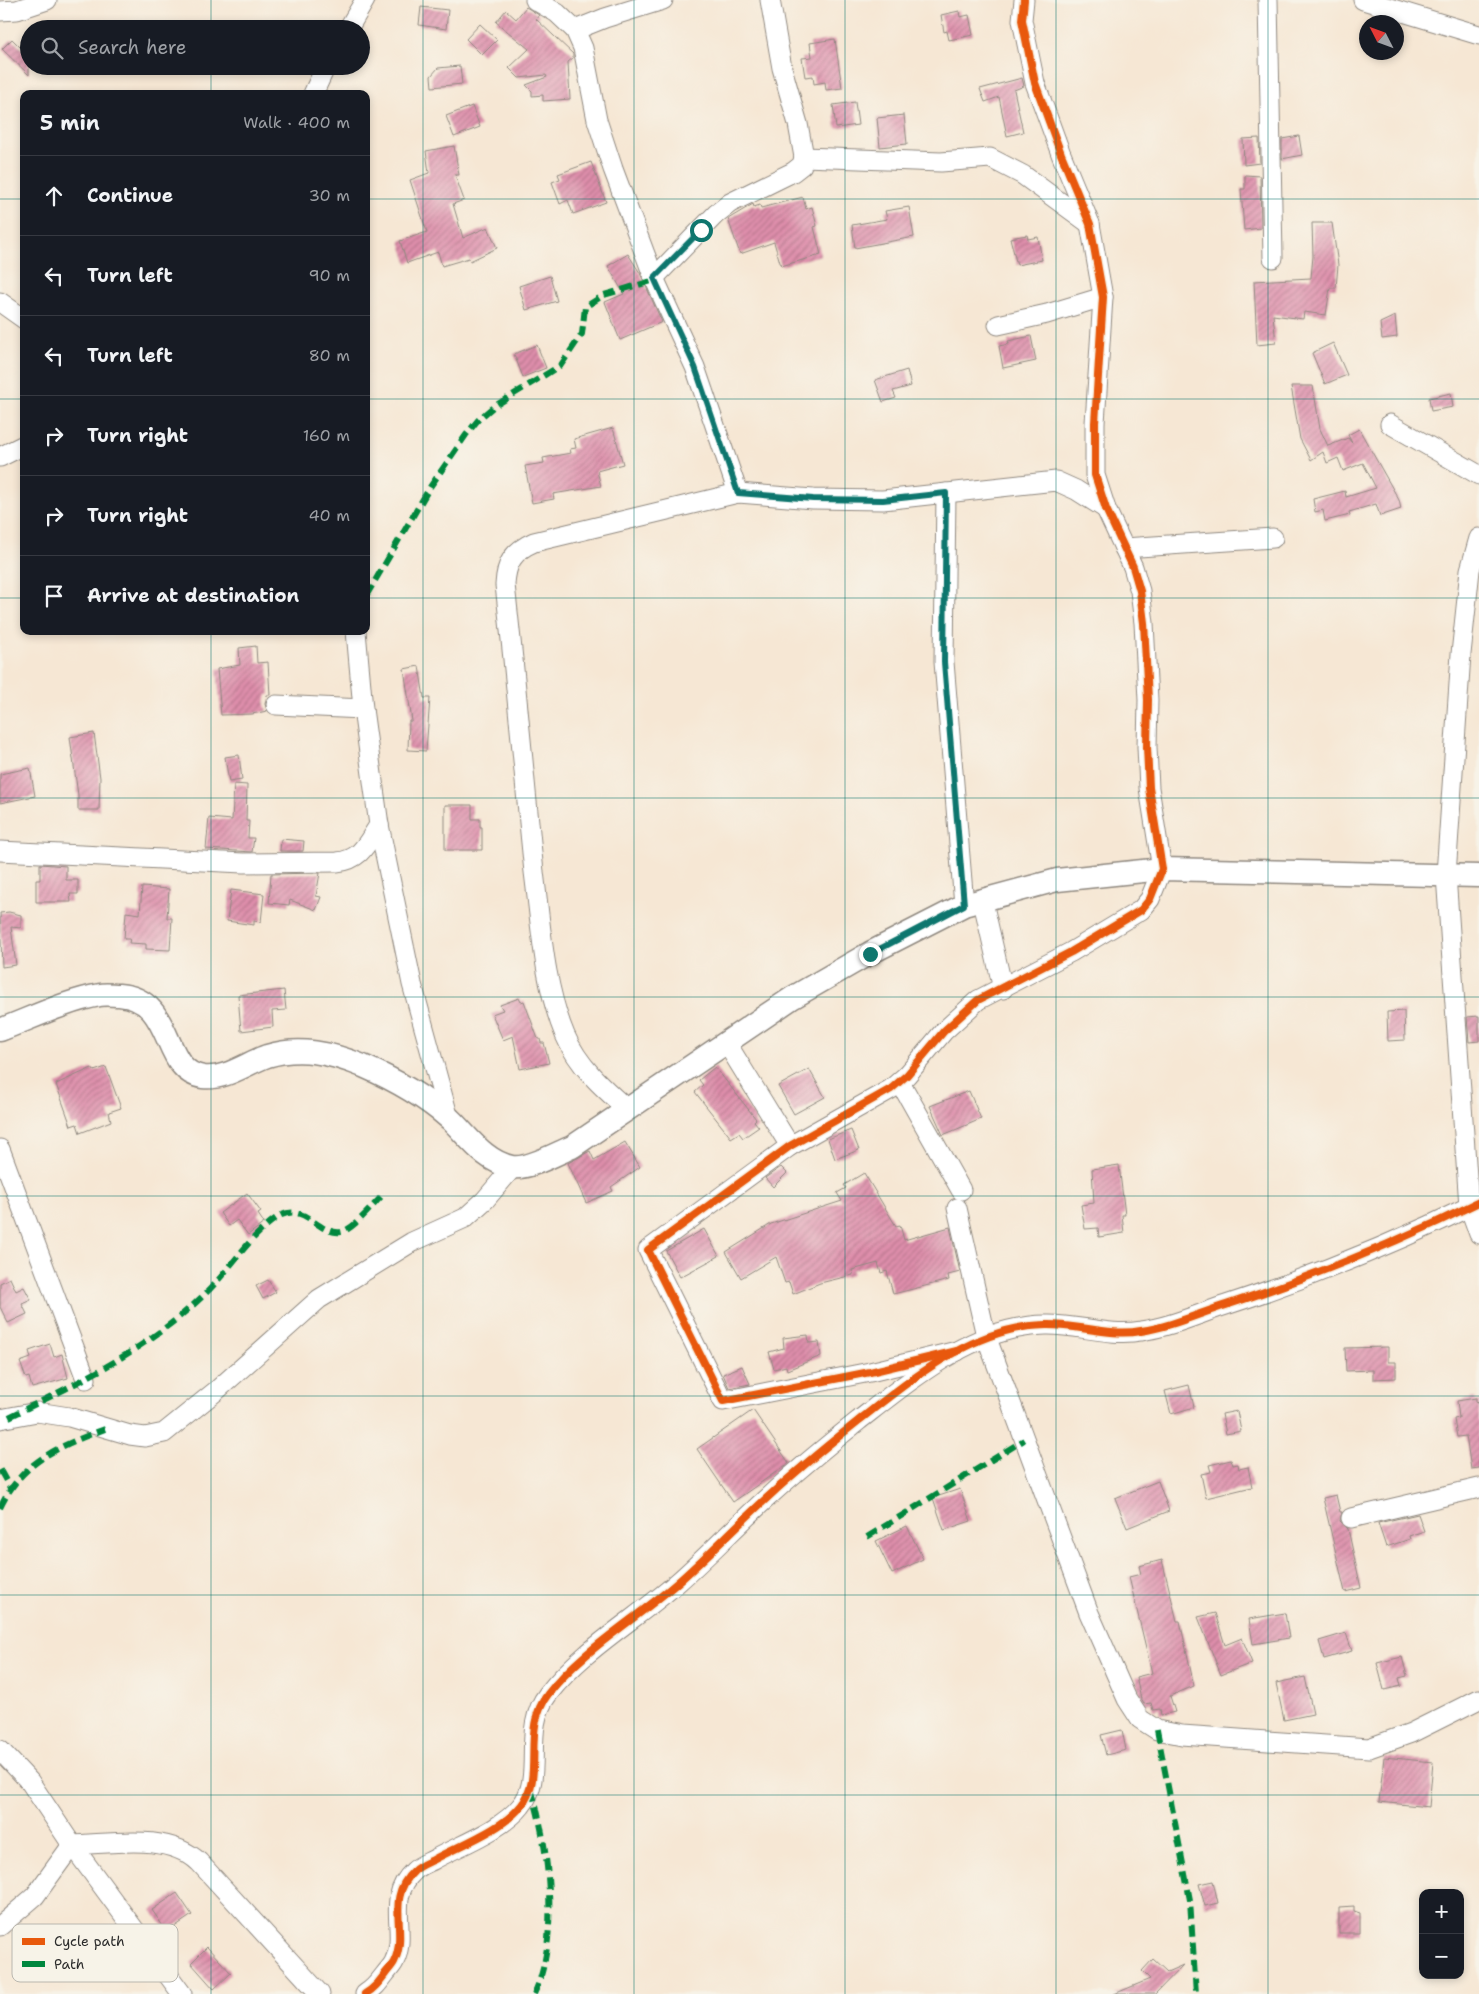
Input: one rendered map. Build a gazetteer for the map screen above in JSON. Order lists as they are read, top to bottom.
{
  "legend": ["Cycle path", "Path"],
  "north": "top left",
  "page": {
    "search": "Search here",
    "heading": ["5 min", "Walk · 400 m"],
    "list": [
      ["Continue", "30 m"],
      ["Turn left", "90 m"],
      ["Turn left", "80 m"],
      ["Turn right", "160 m"],
      ["Turn right", "40 m"],
      "Arrive at destination"
    ],
    "map_buttons": ["+", "−"]
  }
}
